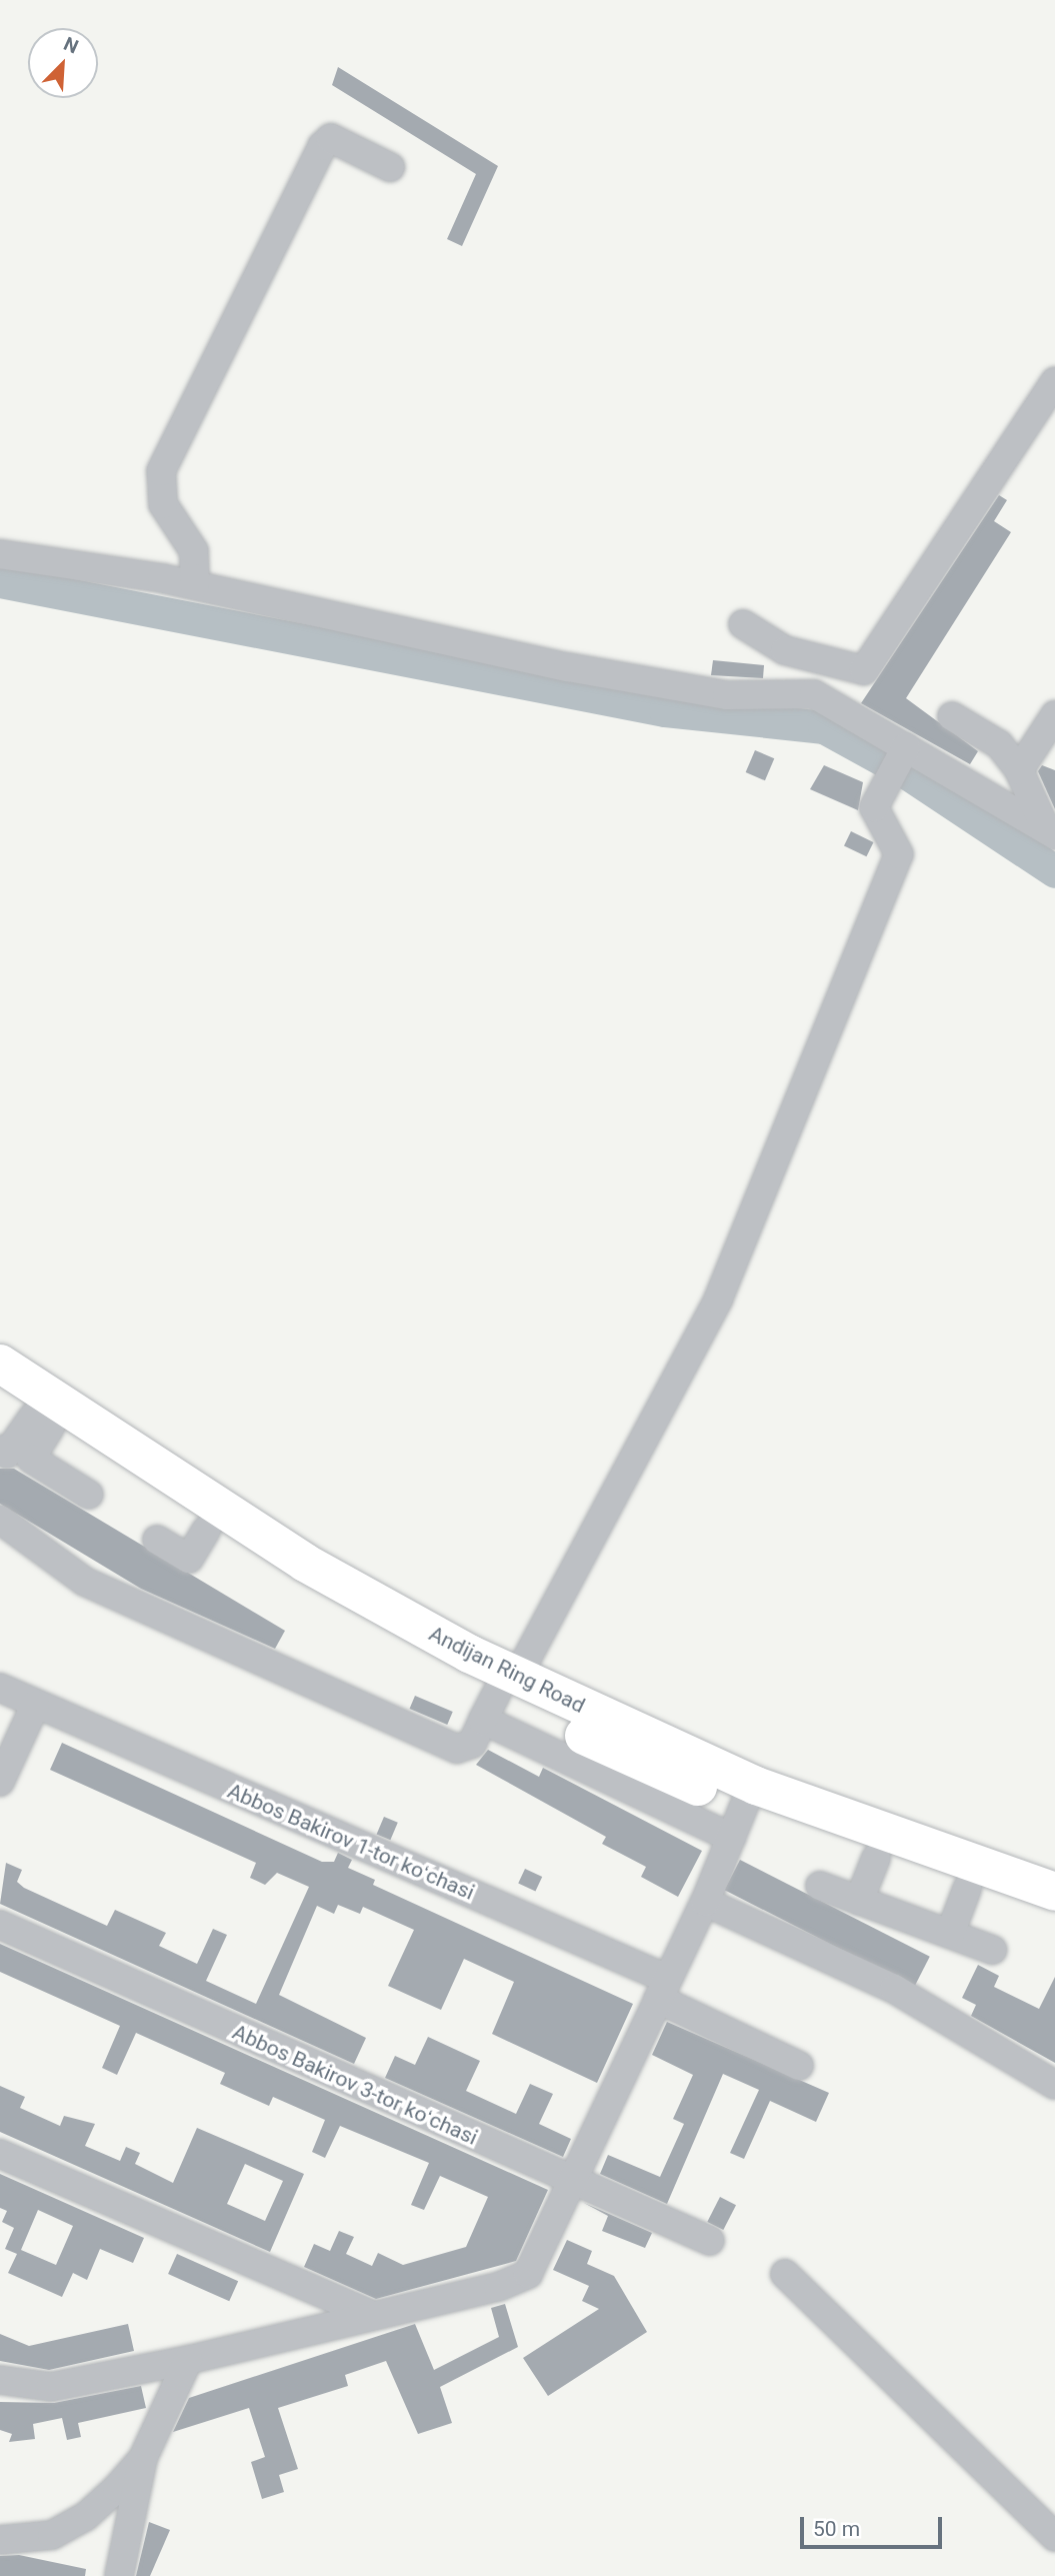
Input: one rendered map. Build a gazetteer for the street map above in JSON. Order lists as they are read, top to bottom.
{
  "streets": {
    "highway": ["Andijan Ring Road"],
    "street": ["Abbos Bakirov 1-tor koʻchasi", "Abbos Bakirov 3-tor koʻchasi"]
  },
  "scale_bar": "50 m",
  "north": "top right"
}
